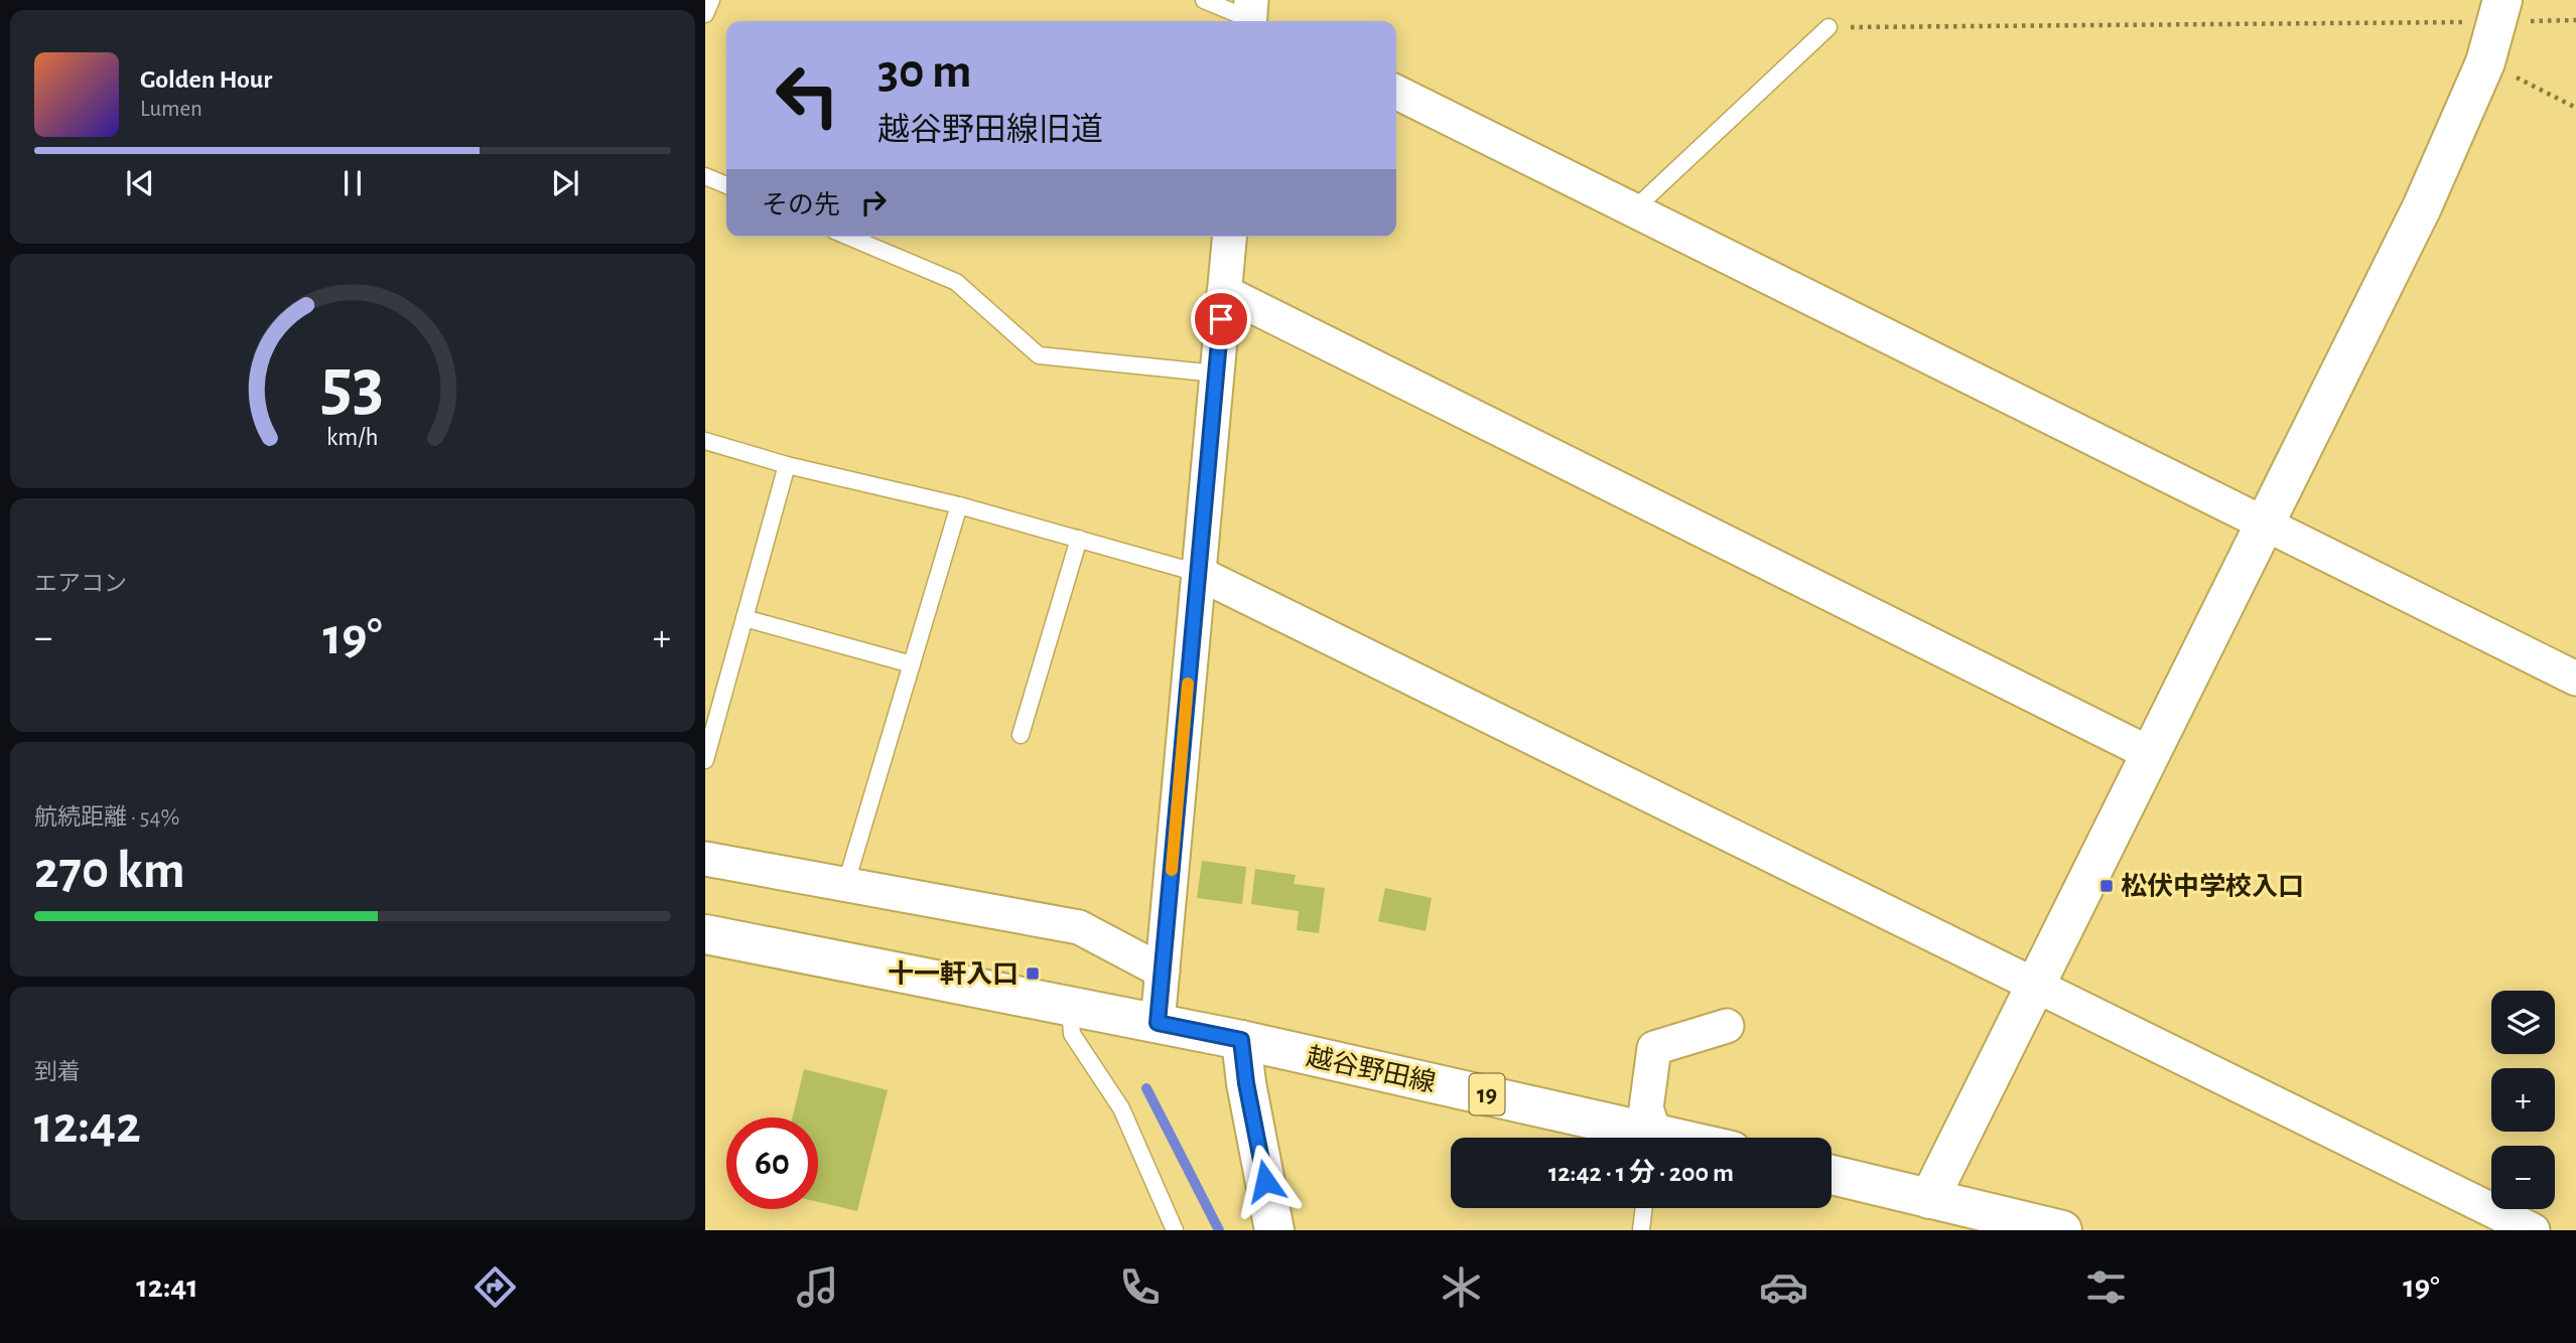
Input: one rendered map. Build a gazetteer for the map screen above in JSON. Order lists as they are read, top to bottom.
{
  "streets": {
    "street": ["越谷野田線", "19"]
  },
  "places": {
    "transit": ["松伏中学校入口", "十一軒入口"]
  },
  "page": {
    "turn": ["30 m", "越谷野田線旧道"],
    "song": ["Golden Hour", "Lumen"],
    "then": "その先",
    "tile": [
      "エアコン",
      ["航続距離 · 54%", "270 km"],
      ["到着", "12:42"]
    ],
    "heat": ["−", "19°", "+"],
    "map_buttons": ["+", "−"],
    "limit": "60",
    "trip": "12:42 · 1 分 · 200 m",
    "tabs": ["12:41", "19°"],
    "gauge": ["53", "km/h"]
  }
}
